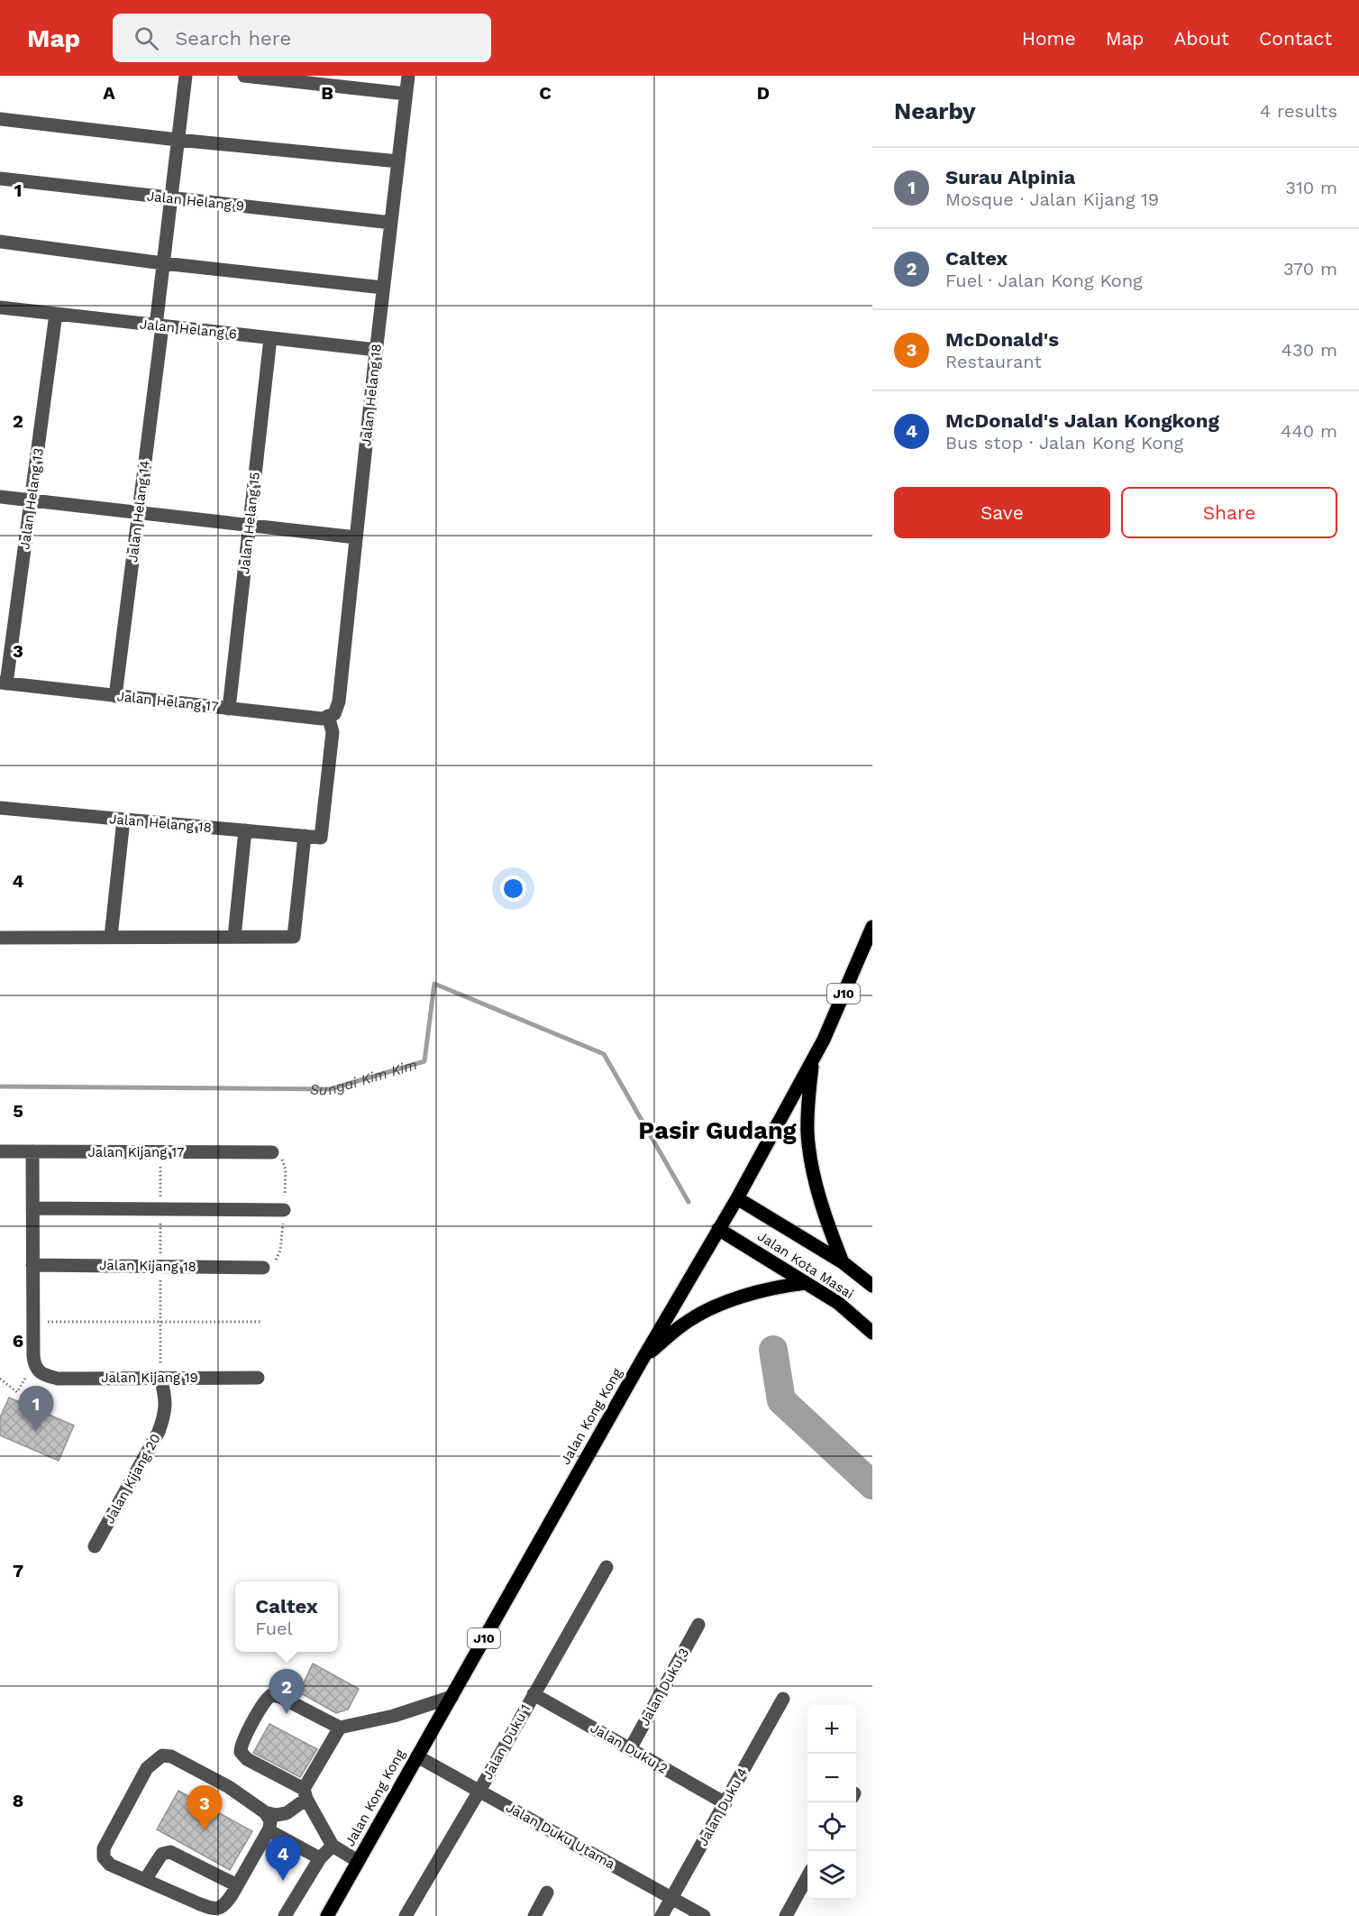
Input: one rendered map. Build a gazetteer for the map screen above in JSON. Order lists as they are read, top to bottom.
{
  "streets": {
    "main road": ["J10", "Jalan Kota Masai", "Jalan Kong Kong"],
    "street": [
      "Jalan Helang 9",
      "Jalan Helang 6",
      "Jalan Helang 18",
      "Jalan Helang 13",
      "Jalan Helang 14",
      "Jalan Helang 15",
      "Jalan Helang 17",
      "Jalan Kijang 17",
      "Jalan Kijang 18",
      "Jalan Kijang 19",
      "Jalan Kijang 20",
      "Jalan Duku 3",
      "Jalan Duku 1",
      "Jalan Duku 2",
      "Jalan Duku 4",
      "Jalan Duku Utama"
    ]
  },
  "crossings": [
    ["Jalan Helang 9", "Jalan Helang 18"],
    ["Jalan Helang 9", "Jalan Helang 14"],
    ["Jalan Helang 6", "Jalan Helang 18"],
    ["Jalan Helang 6", "Jalan Helang 13"],
    ["Jalan Helang 6", "Jalan Helang 14"],
    ["Jalan Helang 6", "Jalan Helang 15"],
    ["Jalan Helang 18", "Jalan Helang 17"],
    ["Jalan Helang 13", "Jalan Helang 17"],
    ["Jalan Helang 14", "Jalan Helang 17"],
    ["Jalan Helang 15", "Jalan Helang 17"],
    ["Jalan Kota Masai", "Jalan Kong Kong"],
    ["Jalan Kijang 19", "Jalan Kijang 20"],
    ["Jalan Kong Kong", "Jalan Duku Utama"],
    ["Jalan Duku 3", "Jalan Duku 2"],
    ["Jalan Duku 1", "Jalan Duku 2"],
    ["Jalan Duku 1", "Jalan Duku Utama"],
    ["Jalan Duku 2", "Jalan Duku 4"],
    ["Jalan Duku 4", "Jalan Duku Utama"]
  ],
  "districts": ["Pasir Gudang"],
  "water": ["Sungai Kim Kim"],
  "page": {
    "header": "Map",
    "search": "Search here",
    "nav": [
      "Home",
      "Map",
      "About",
      "Contact"
    ],
    "heading": ["Nearby", "4 results"],
    "list": [
      {
        "mark": "1",
        "name": "Surau Alpinia",
        "note": "Mosque · Jalan Kijang 19",
        "value": "310 m"
      },
      {
        "mark": "2",
        "name": "Caltex",
        "note": "Fuel · Jalan Kong Kong",
        "value": "370 m"
      },
      {
        "mark": "3",
        "name": "McDonald's",
        "note": "Restaurant",
        "value": "430 m"
      },
      {
        "mark": "4",
        "name": "McDonald's Jalan Kongkong",
        "note": "Bus stop · Jalan Kong Kong",
        "value": "440 m"
      }
    ],
    "buttons": ["Save", "Share"],
    "pins": [
      "1",
      "2",
      "3",
      "4"
    ],
    "popup": ["Caltex", "Fuel"],
    "map_buttons": ["+", "−"]
  },
  "grid": {
    "columns": [
      "A",
      "B",
      "C",
      "D"
    ],
    "rows": [
      "1",
      "2",
      "3",
      "4",
      "5",
      "6",
      "7",
      "8"
    ]
  }
}
